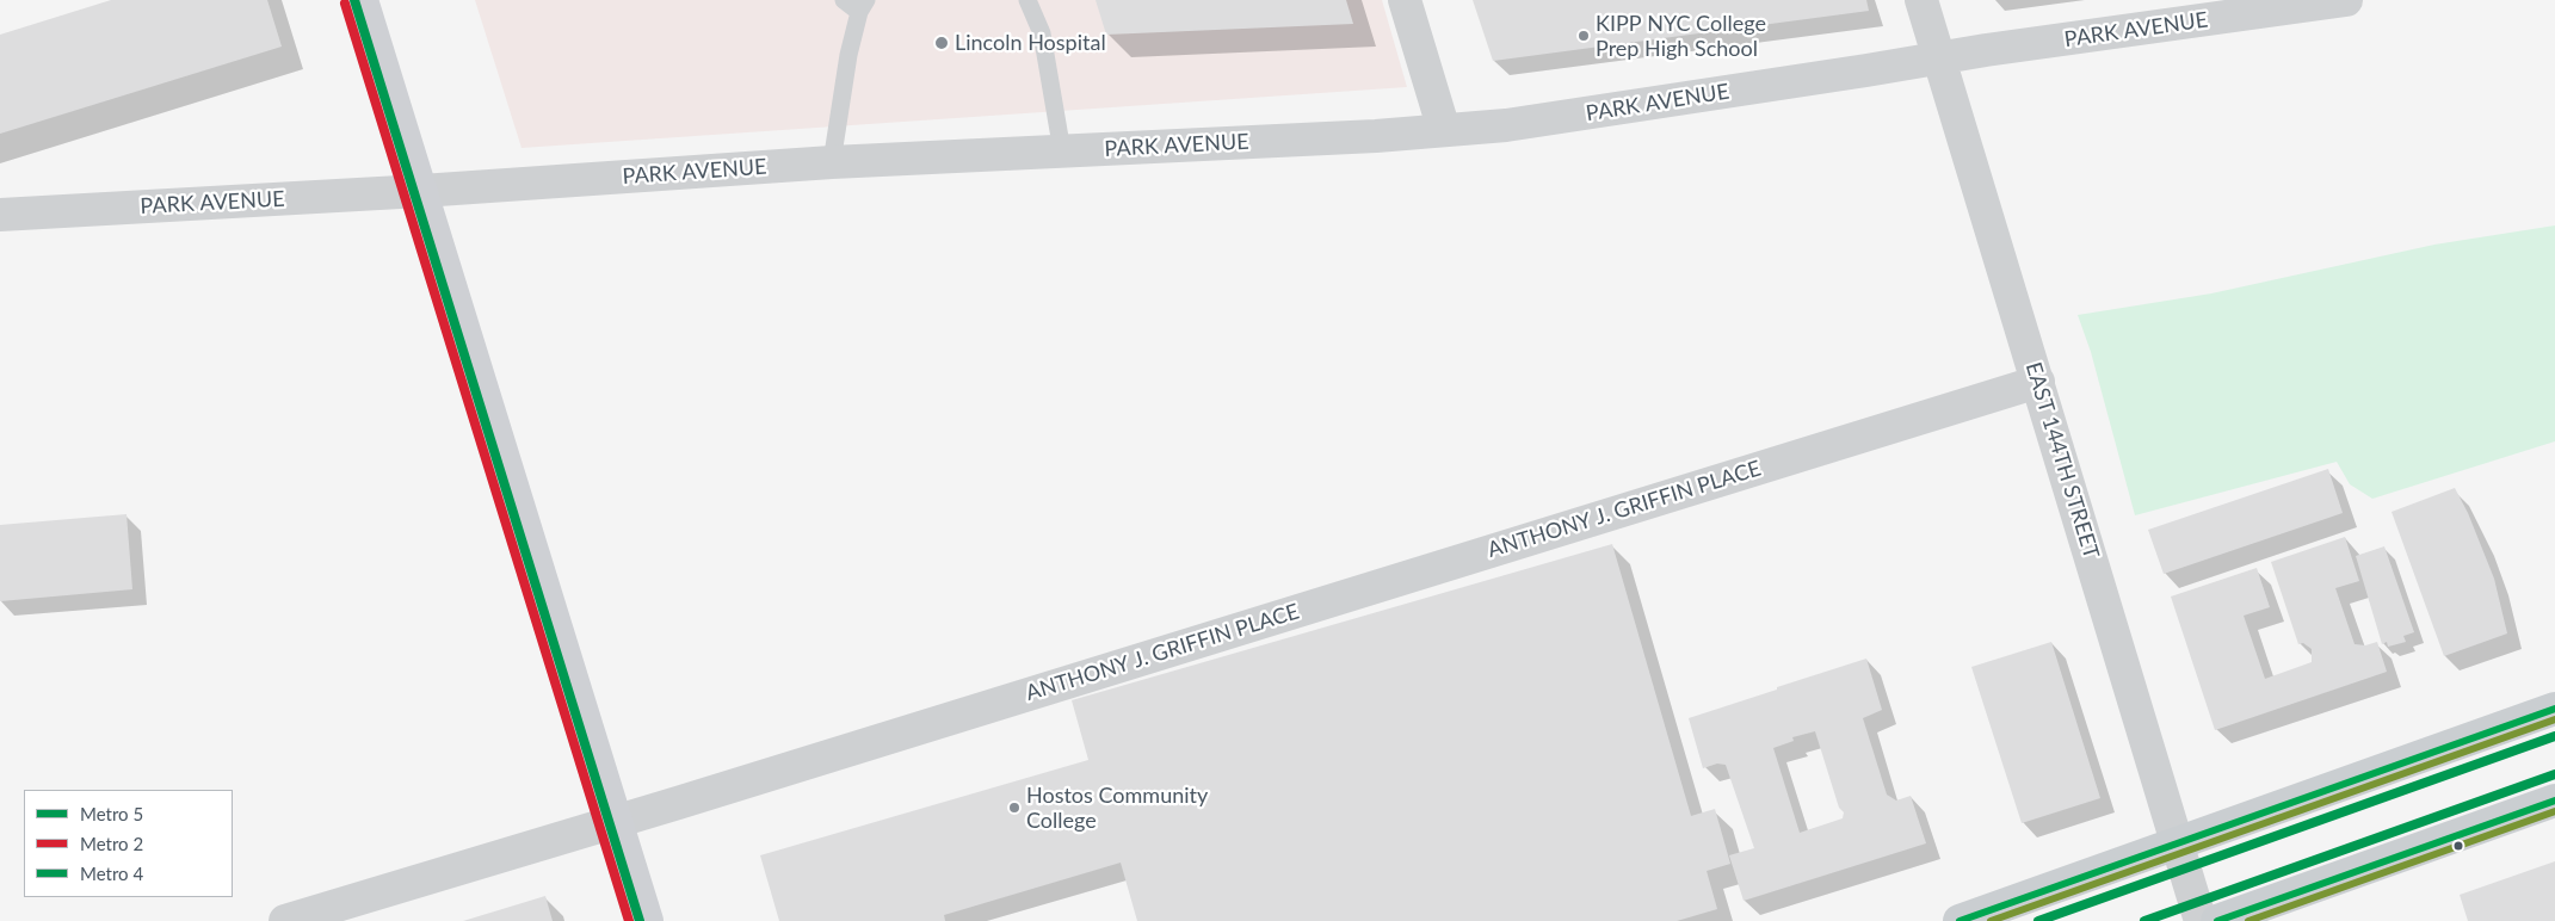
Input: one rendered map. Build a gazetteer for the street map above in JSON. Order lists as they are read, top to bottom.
{
  "streets": {
    "street": ["PARK AVENUE", "EAST 144TH STREET", "ANTHONY J. GRIFFIN PLACE"]
  },
  "crossings": [
    ["PARK AVENUE", "EAST 144TH STREET"],
    ["EAST 144TH STREET", "ANTHONY J. GRIFFIN PLACE"]
  ],
  "places": ["KIPP NYC College Prep High School", "Lincoln Hospital", "Hostos Community College"],
  "lines": ["metro line 5", "metro line 2", "metro line 4"],
  "legend": ["Metro 5", "Metro 2", "Metro 4"]
}
